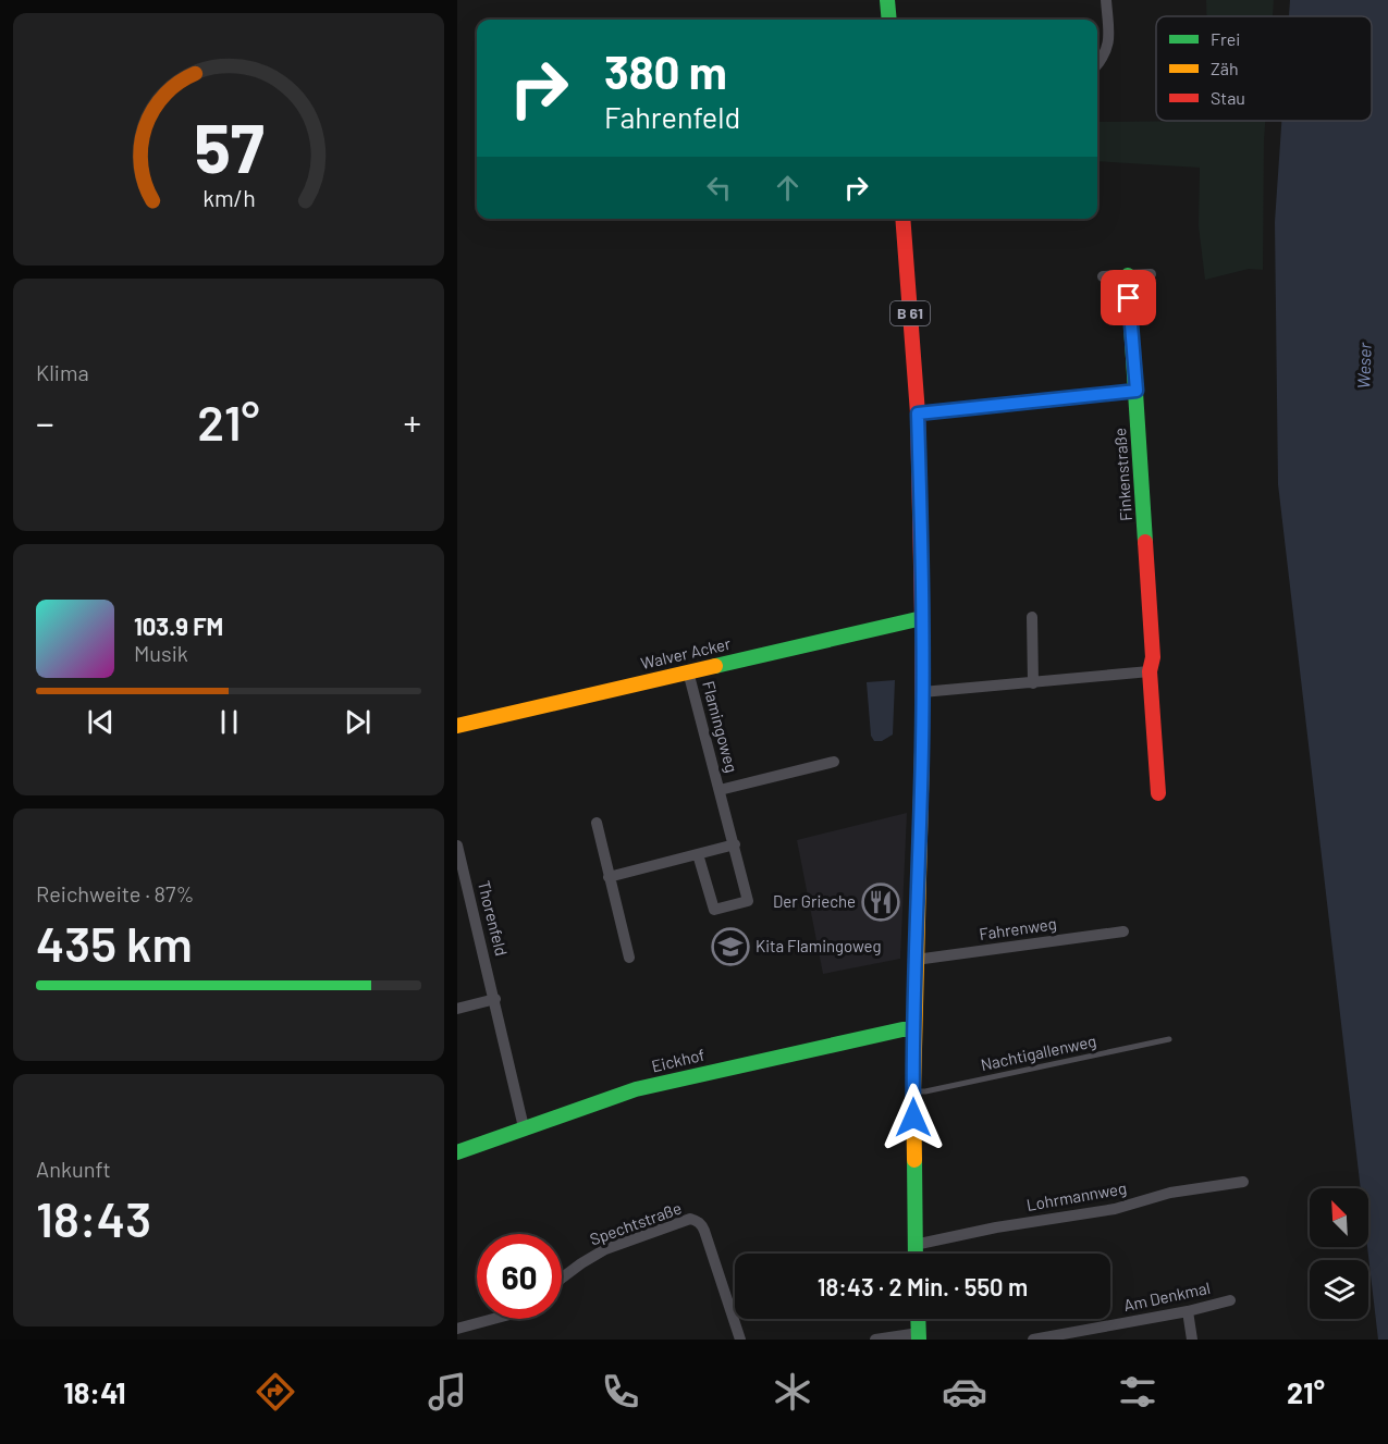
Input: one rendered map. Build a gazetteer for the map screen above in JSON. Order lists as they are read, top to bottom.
{
  "streets": {
    "street": [
      "B 61",
      "Finkenstraße",
      "Walver Acker",
      "Flamingoweg",
      "Thorenfeld",
      "Fahrenweg",
      "Eickhof",
      "Lohrmannweg",
      "Spechtstraße",
      "Am Denkmal"
    ],
    "lane": ["Nachtigallenweg"]
  },
  "crossings": [
    ["B 61", "Walver Acker"],
    ["B 61", "Fahrenweg"],
    ["B 61", "Nachtigallenweg"],
    ["B 61", "Eickhof"],
    ["B 61", "Lohrmannweg"],
    ["Walver Acker", "Flamingoweg"],
    ["Thorenfeld", "Eickhof"]
  ],
  "water": ["Weser"],
  "places": {
    "restaurant": ["Der Grieche"],
    "school or university": ["Kita Flamingoweg"]
  },
  "legend": ["Frei", "Zäh", "Stau"],
  "north": "top left",
  "page": {
    "turn": ["380 m", "Fahrenfeld"],
    "tile": [
      "Klima",
      ["Reichweite · 87%", "435 km"],
      ["Ankunft", "18:43"]
    ],
    "heat": ["−", "21°", "+"],
    "song": ["103.9 FM", "Musik"],
    "limit": "60",
    "trip": "18:43 · 2 Min. · 550 m",
    "tabs": ["18:41", "21°"],
    "gauge": ["57", "km/h"]
  }
}
